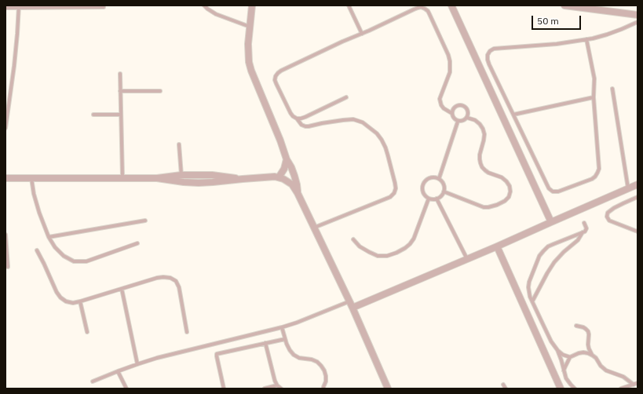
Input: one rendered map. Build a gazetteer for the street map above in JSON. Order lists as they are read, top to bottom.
{
  "scale_bar": "50 m"
}
